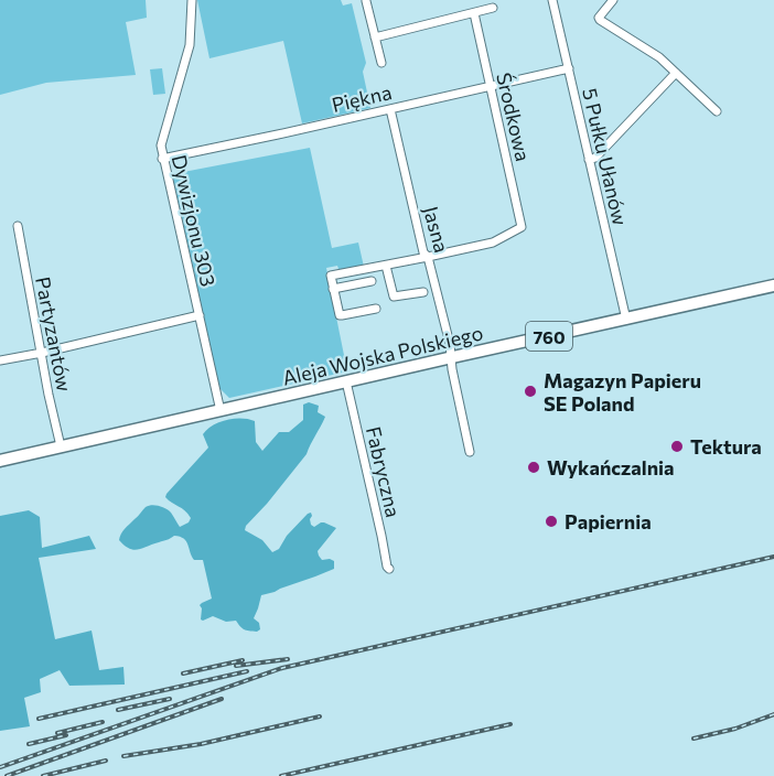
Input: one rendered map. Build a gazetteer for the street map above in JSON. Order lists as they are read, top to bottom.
{
  "streets": {
    "main road": ["760", "Aleja Wojska Polskiego"],
    "street": [
      "Piękna",
      "Środkowa",
      "5 Pułku Ułanów",
      "Dywizjonu 303",
      "Jasna",
      "Partyzantów",
      "Fabryczna"
    ]
  },
  "crossings": [
    ["Piękna", "Środkowa"],
    ["Piękna", "5 Pułku Ułanów"],
    ["Piękna", "Dywizjonu 303"],
    ["Piękna", "Jasna"],
    ["Środkowa", "Jasna"],
    ["5 Pułku Ułanów", "Aleja Wojska Polskiego"],
    ["Dywizjonu 303", "Aleja Wojska Polskiego"],
    ["Jasna", "Aleja Wojska Polskiego"],
    ["Partyzantów", "Aleja Wojska Polskiego"],
    ["Aleja Wojska Polskiego", "Fabryczna"]
  ],
  "places": [
    "Magazyn Papieru SE Poland",
    "Tektura",
    "Wykańczalnia",
    "Papiernia"
  ]
}
